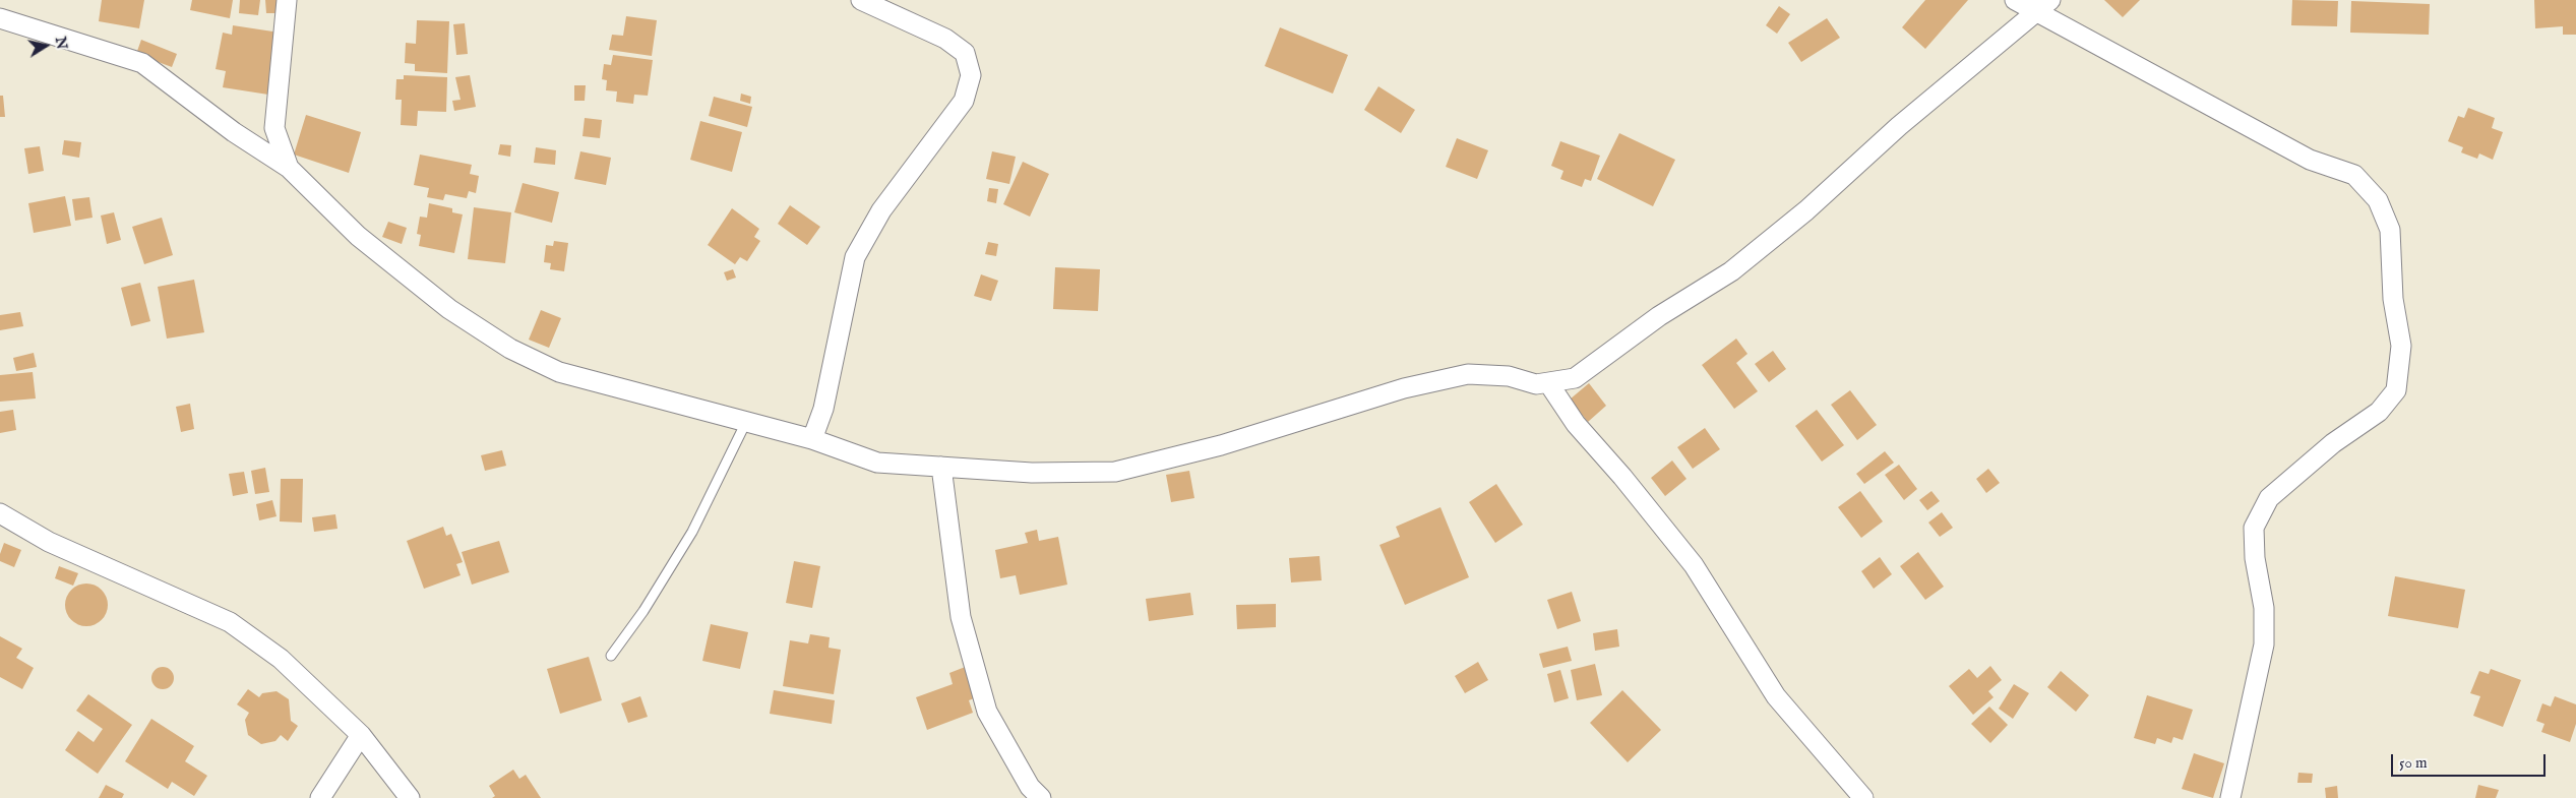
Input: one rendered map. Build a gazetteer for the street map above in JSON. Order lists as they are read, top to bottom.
{
  "scale_bar": "50 m",
  "north": "right"
}
